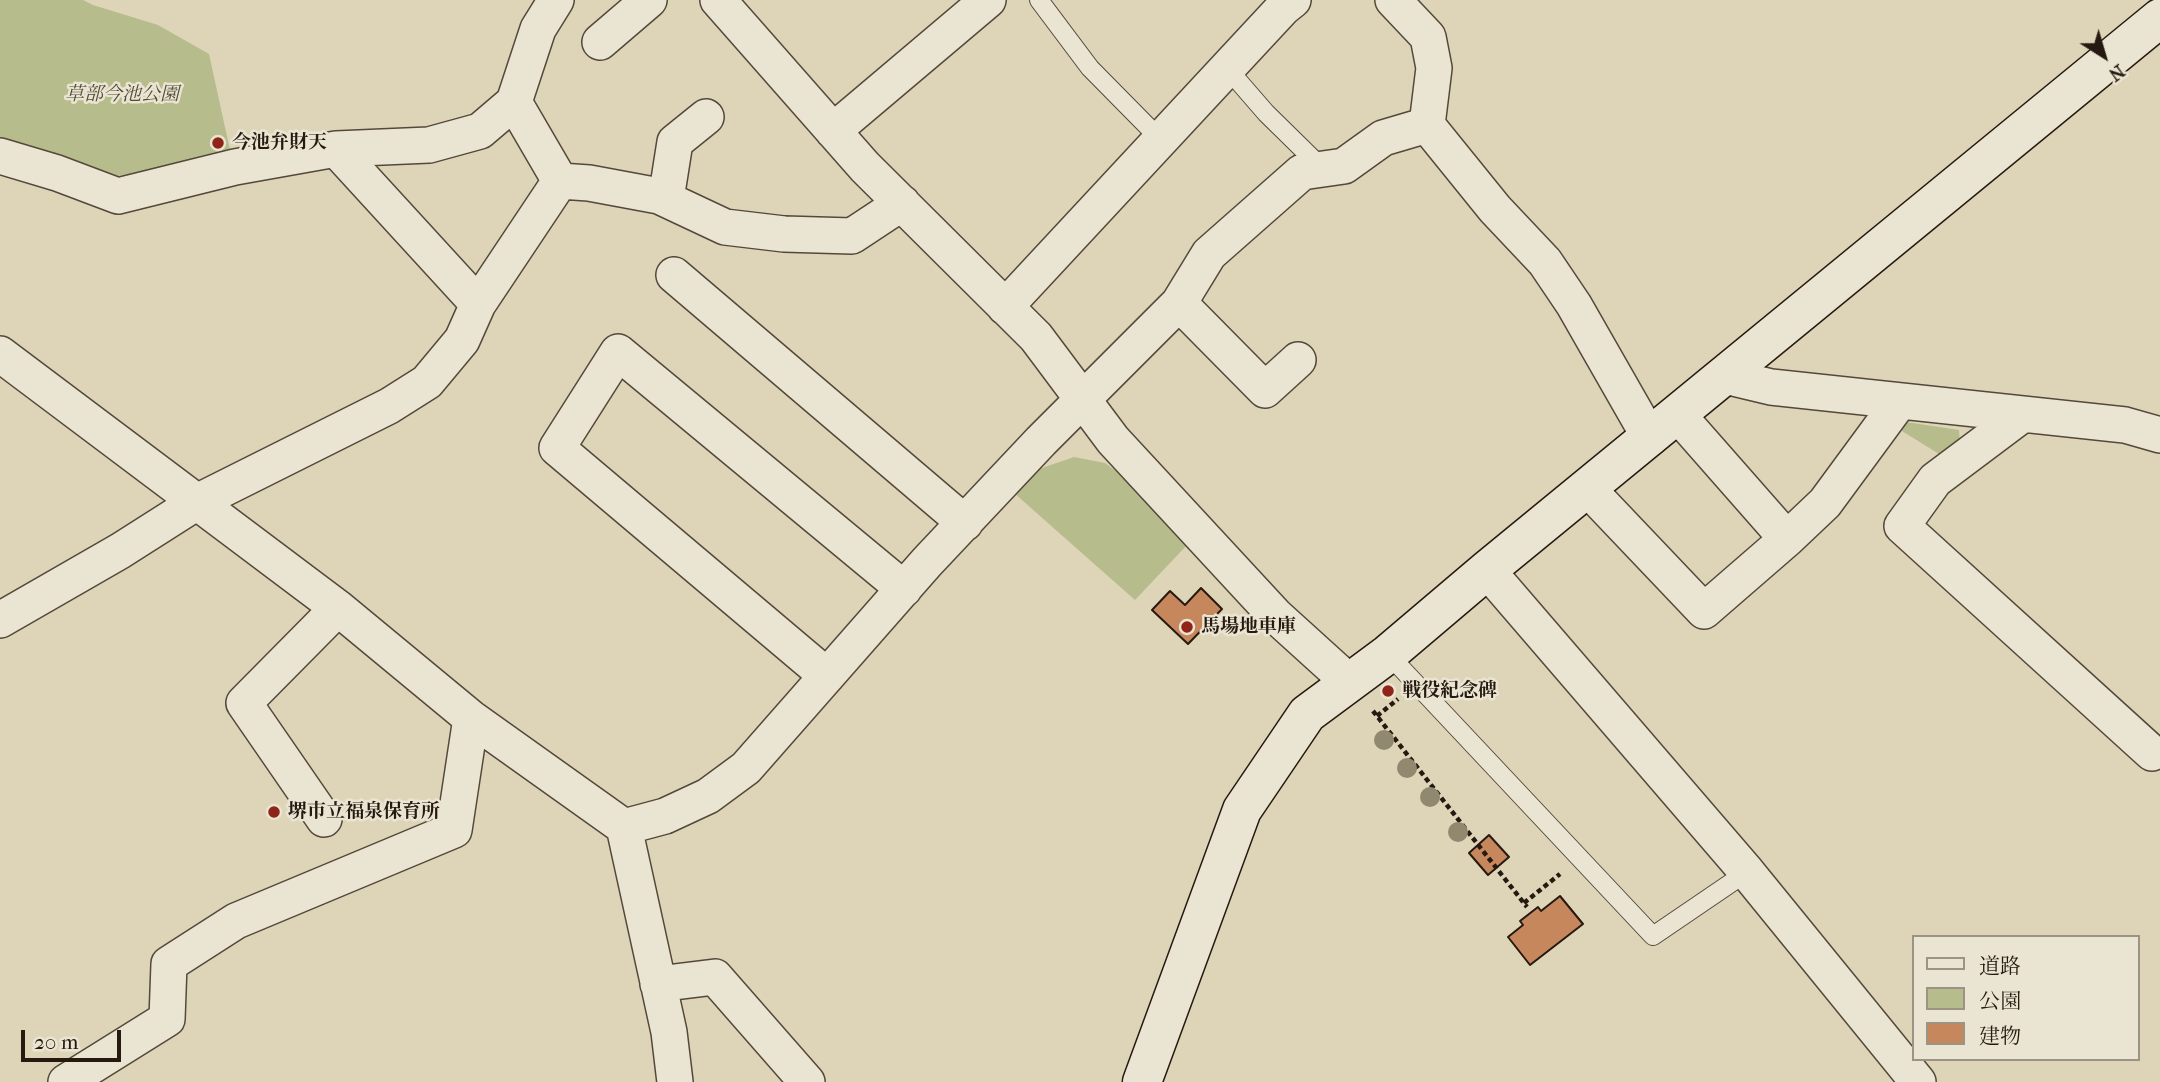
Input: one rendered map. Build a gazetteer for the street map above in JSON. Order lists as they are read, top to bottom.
{
  "parks": ["草部今池公園"],
  "places": [
    "今池弁財天",
    "馬場地車庫",
    "戦役紀念碑",
    "堺市立福泉保育所"
  ],
  "legend": ["道路", "公園", "建物"],
  "scale_bar": "20 m",
  "north": "bottom right"
}
